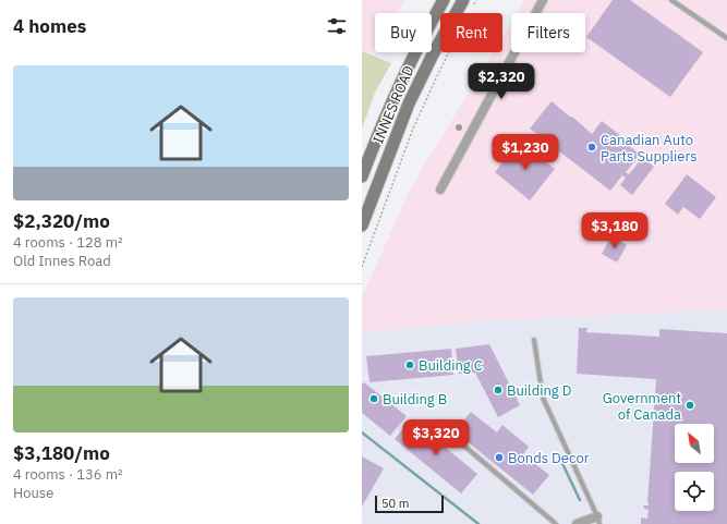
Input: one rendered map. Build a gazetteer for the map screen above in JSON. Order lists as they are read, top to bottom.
{
  "streets": {
    "main road": ["INNES ROAD"]
  },
  "places": [
    "Canadian Auto Parts Suppliers",
    "Building C",
    "Building D",
    "Building B",
    "Government of Canada",
    "Bonds Decor"
  ],
  "scale_bar": "50 m",
  "north": "top left",
  "page": {
    "heading": "4 homes",
    "chip": ["Buy", "Rent", "Filters"],
    "list": [
      {
        "name": "$2,320/mo",
        "note": "4 rooms · 128 m² · Old Innes Road"
      },
      {
        "name": "$3,180/mo",
        "note": "4 rooms · 136 m² · House"
      }
    ],
    "price": [
      "$2,320",
      "$1,230",
      "$3,180",
      "$3,320"
    ],
    "scale": "50 m"
  }
}
